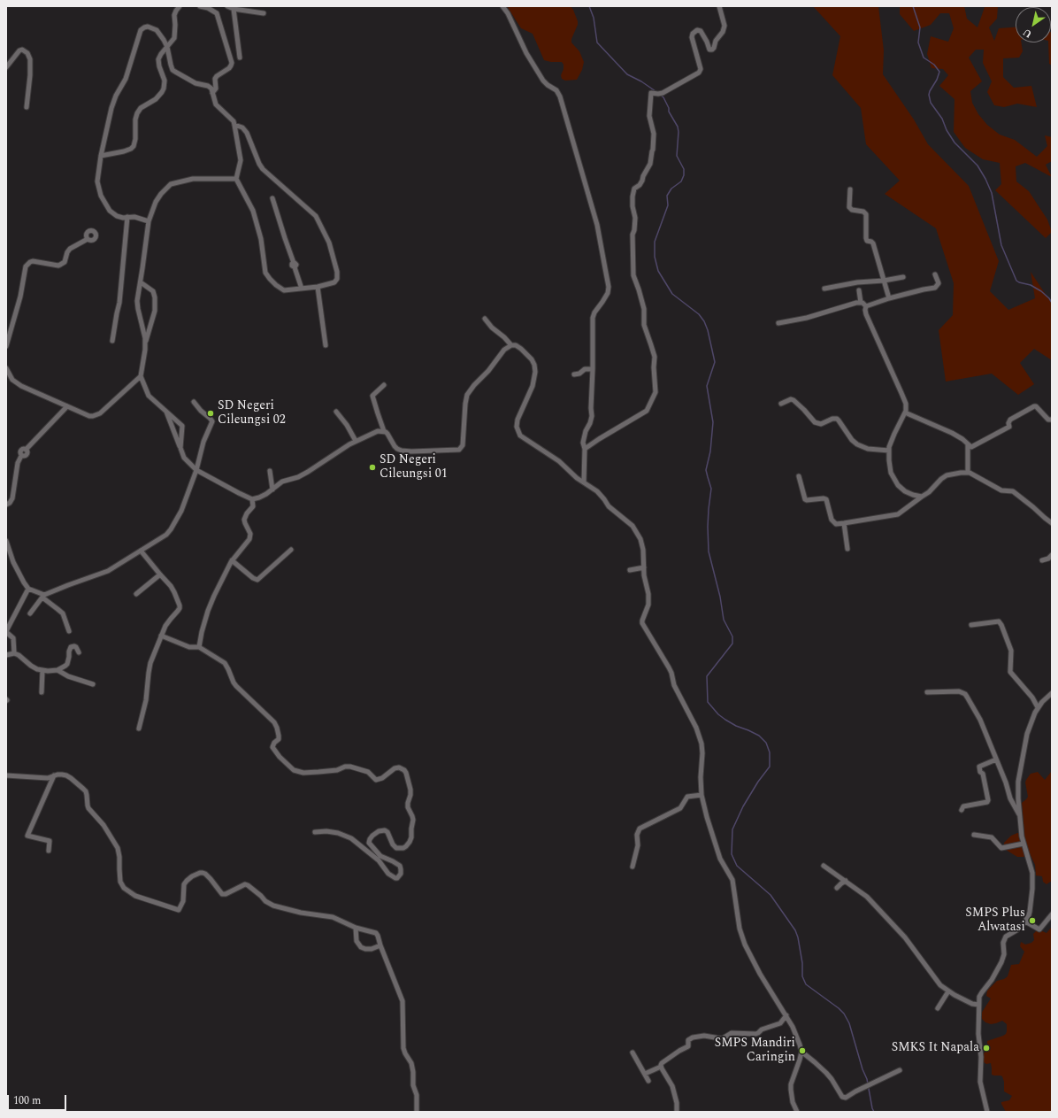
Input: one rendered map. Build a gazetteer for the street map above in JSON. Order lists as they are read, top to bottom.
{
  "places": [
    "SD Negeri Cileungsi 02",
    "SD Negeri Cileungsi 01",
    "SMPS Plus Alwatasi",
    "SMKS It Napala",
    "SMPS Mandiri Caringin"
  ],
  "scale_bar": "100 m",
  "north": "bottom left"
}
